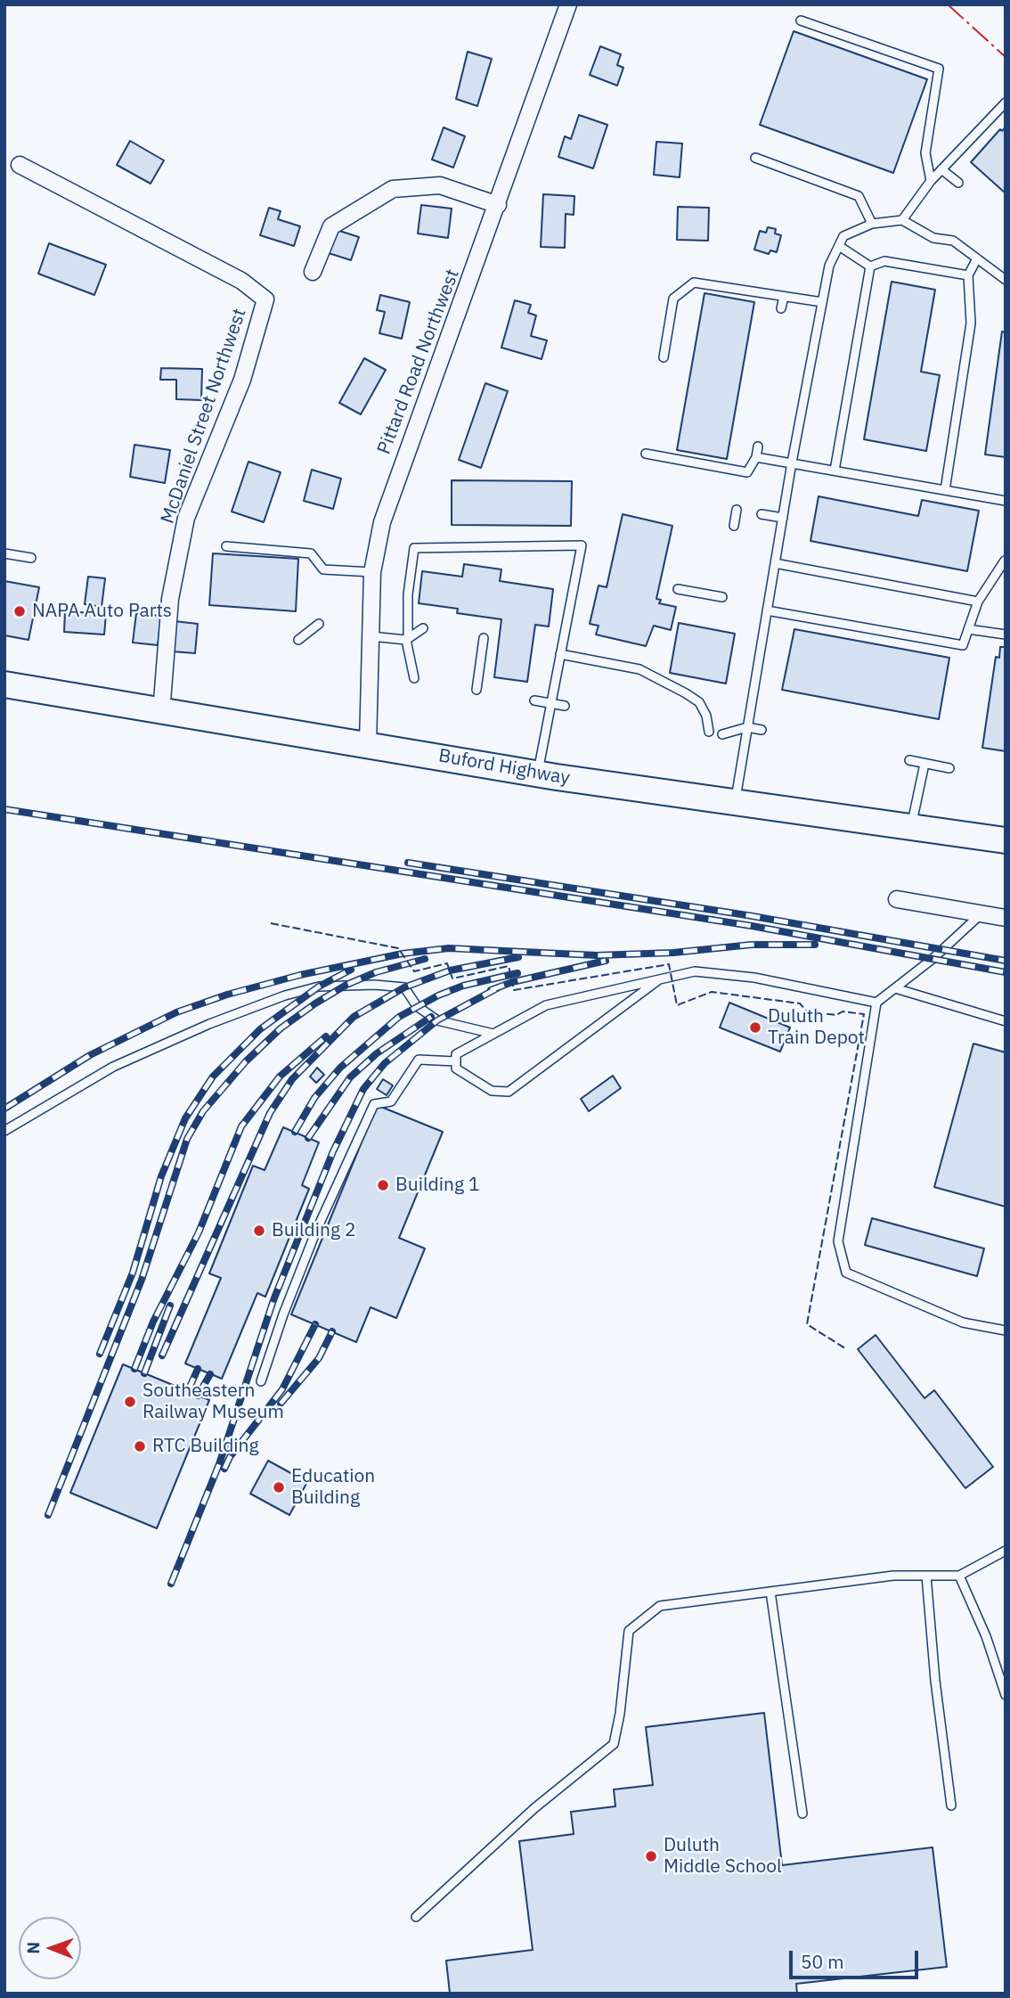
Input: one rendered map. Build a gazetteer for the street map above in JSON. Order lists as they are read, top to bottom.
{
  "streets": {
    "main road": ["Buford Highway"],
    "street": ["Pittard Road Northwest", "McDaniel Street Northwest"]
  },
  "crossings": [
    ["Pittard Road Northwest", "Buford Highway"],
    ["McDaniel Street Northwest", "Buford Highway"]
  ],
  "places": [
    "NAPA Auto Parts",
    "Duluth Train Depot",
    "Building 1",
    "Building 2",
    "Southeastern Railway Museum",
    "RTC Building",
    "Education Building",
    "Duluth Middle School"
  ],
  "scale_bar": "50 m",
  "north": "left"
}
